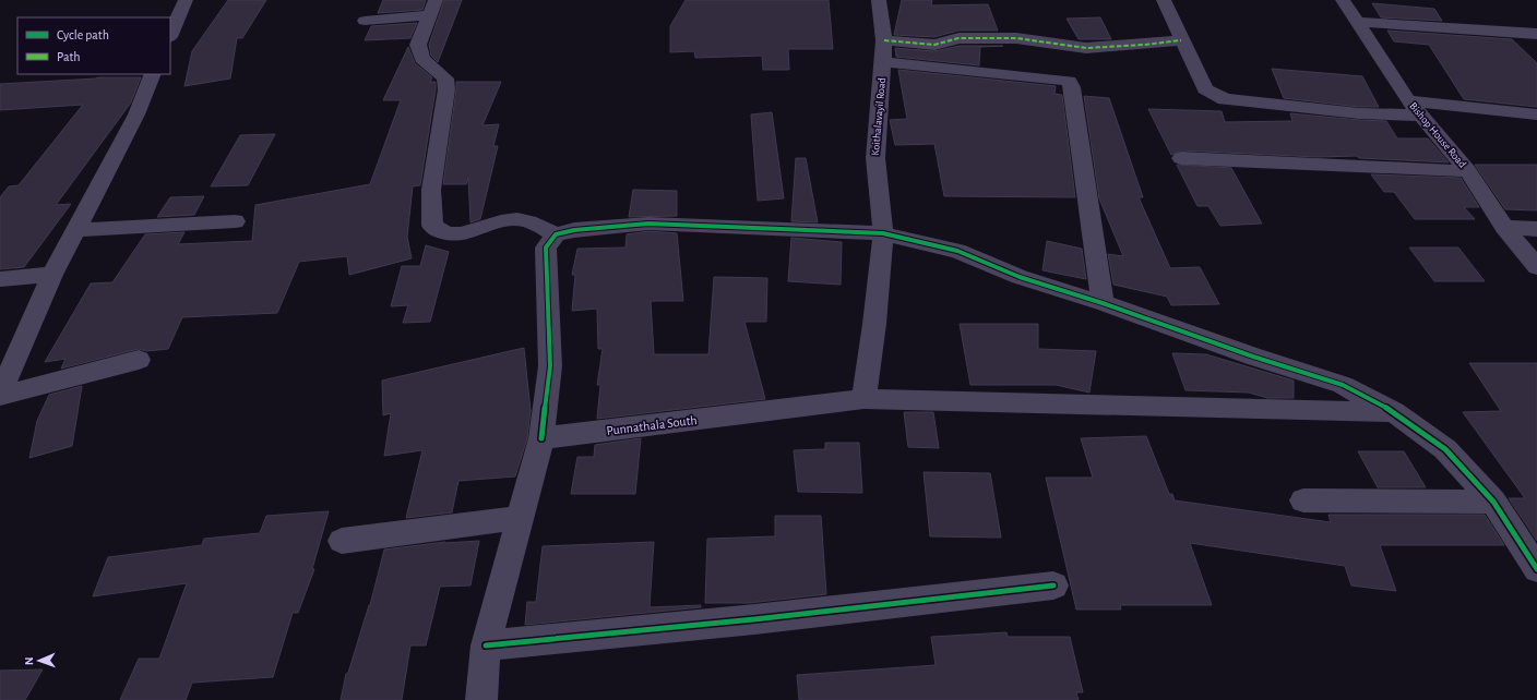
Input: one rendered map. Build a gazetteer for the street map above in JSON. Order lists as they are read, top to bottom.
{
  "streets": {
    "street": ["Koithalavayil Road", "Bishop House Road", "Punnathala South"]
  },
  "legend": ["Cycle path", "Path"],
  "north": "left"
}
